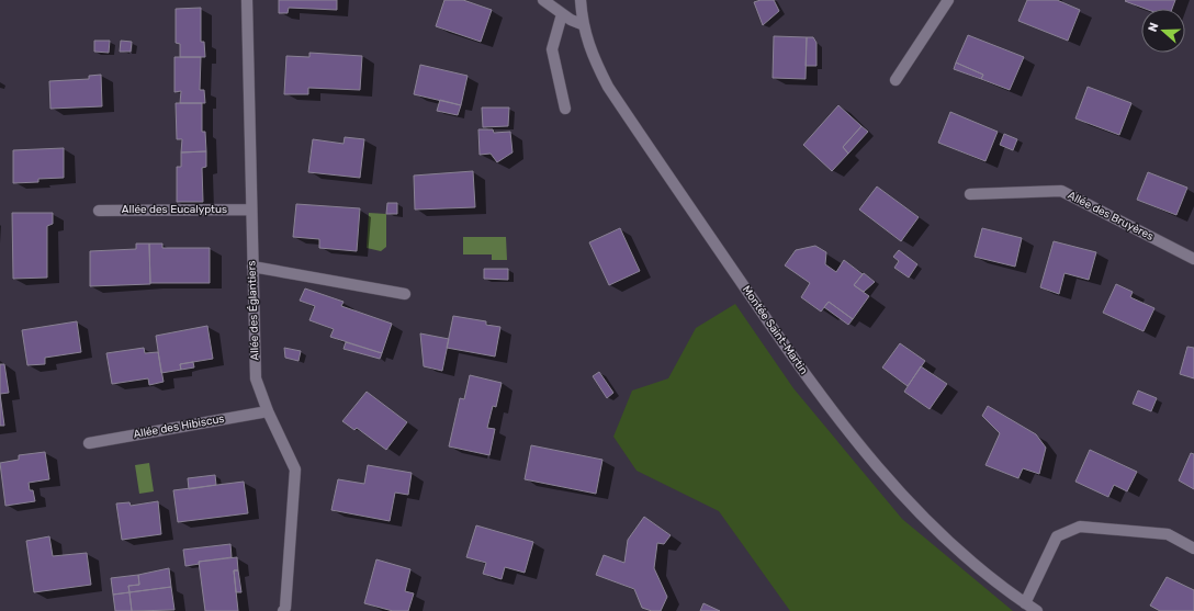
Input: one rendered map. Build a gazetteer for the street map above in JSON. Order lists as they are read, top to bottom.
{
  "streets": {
    "street": [
      "Allée des Eucalyptus",
      "Allée des Bruyères",
      "Allée des Églantiers",
      "Montée Saint-Martin",
      "Allée des Hibiscus"
    ]
  },
  "crossings": [
    ["Allée des Eucalyptus", "Allée des Églantiers"],
    ["Allée des Églantiers", "Allée des Hibiscus"]
  ],
  "north": "left"
}
